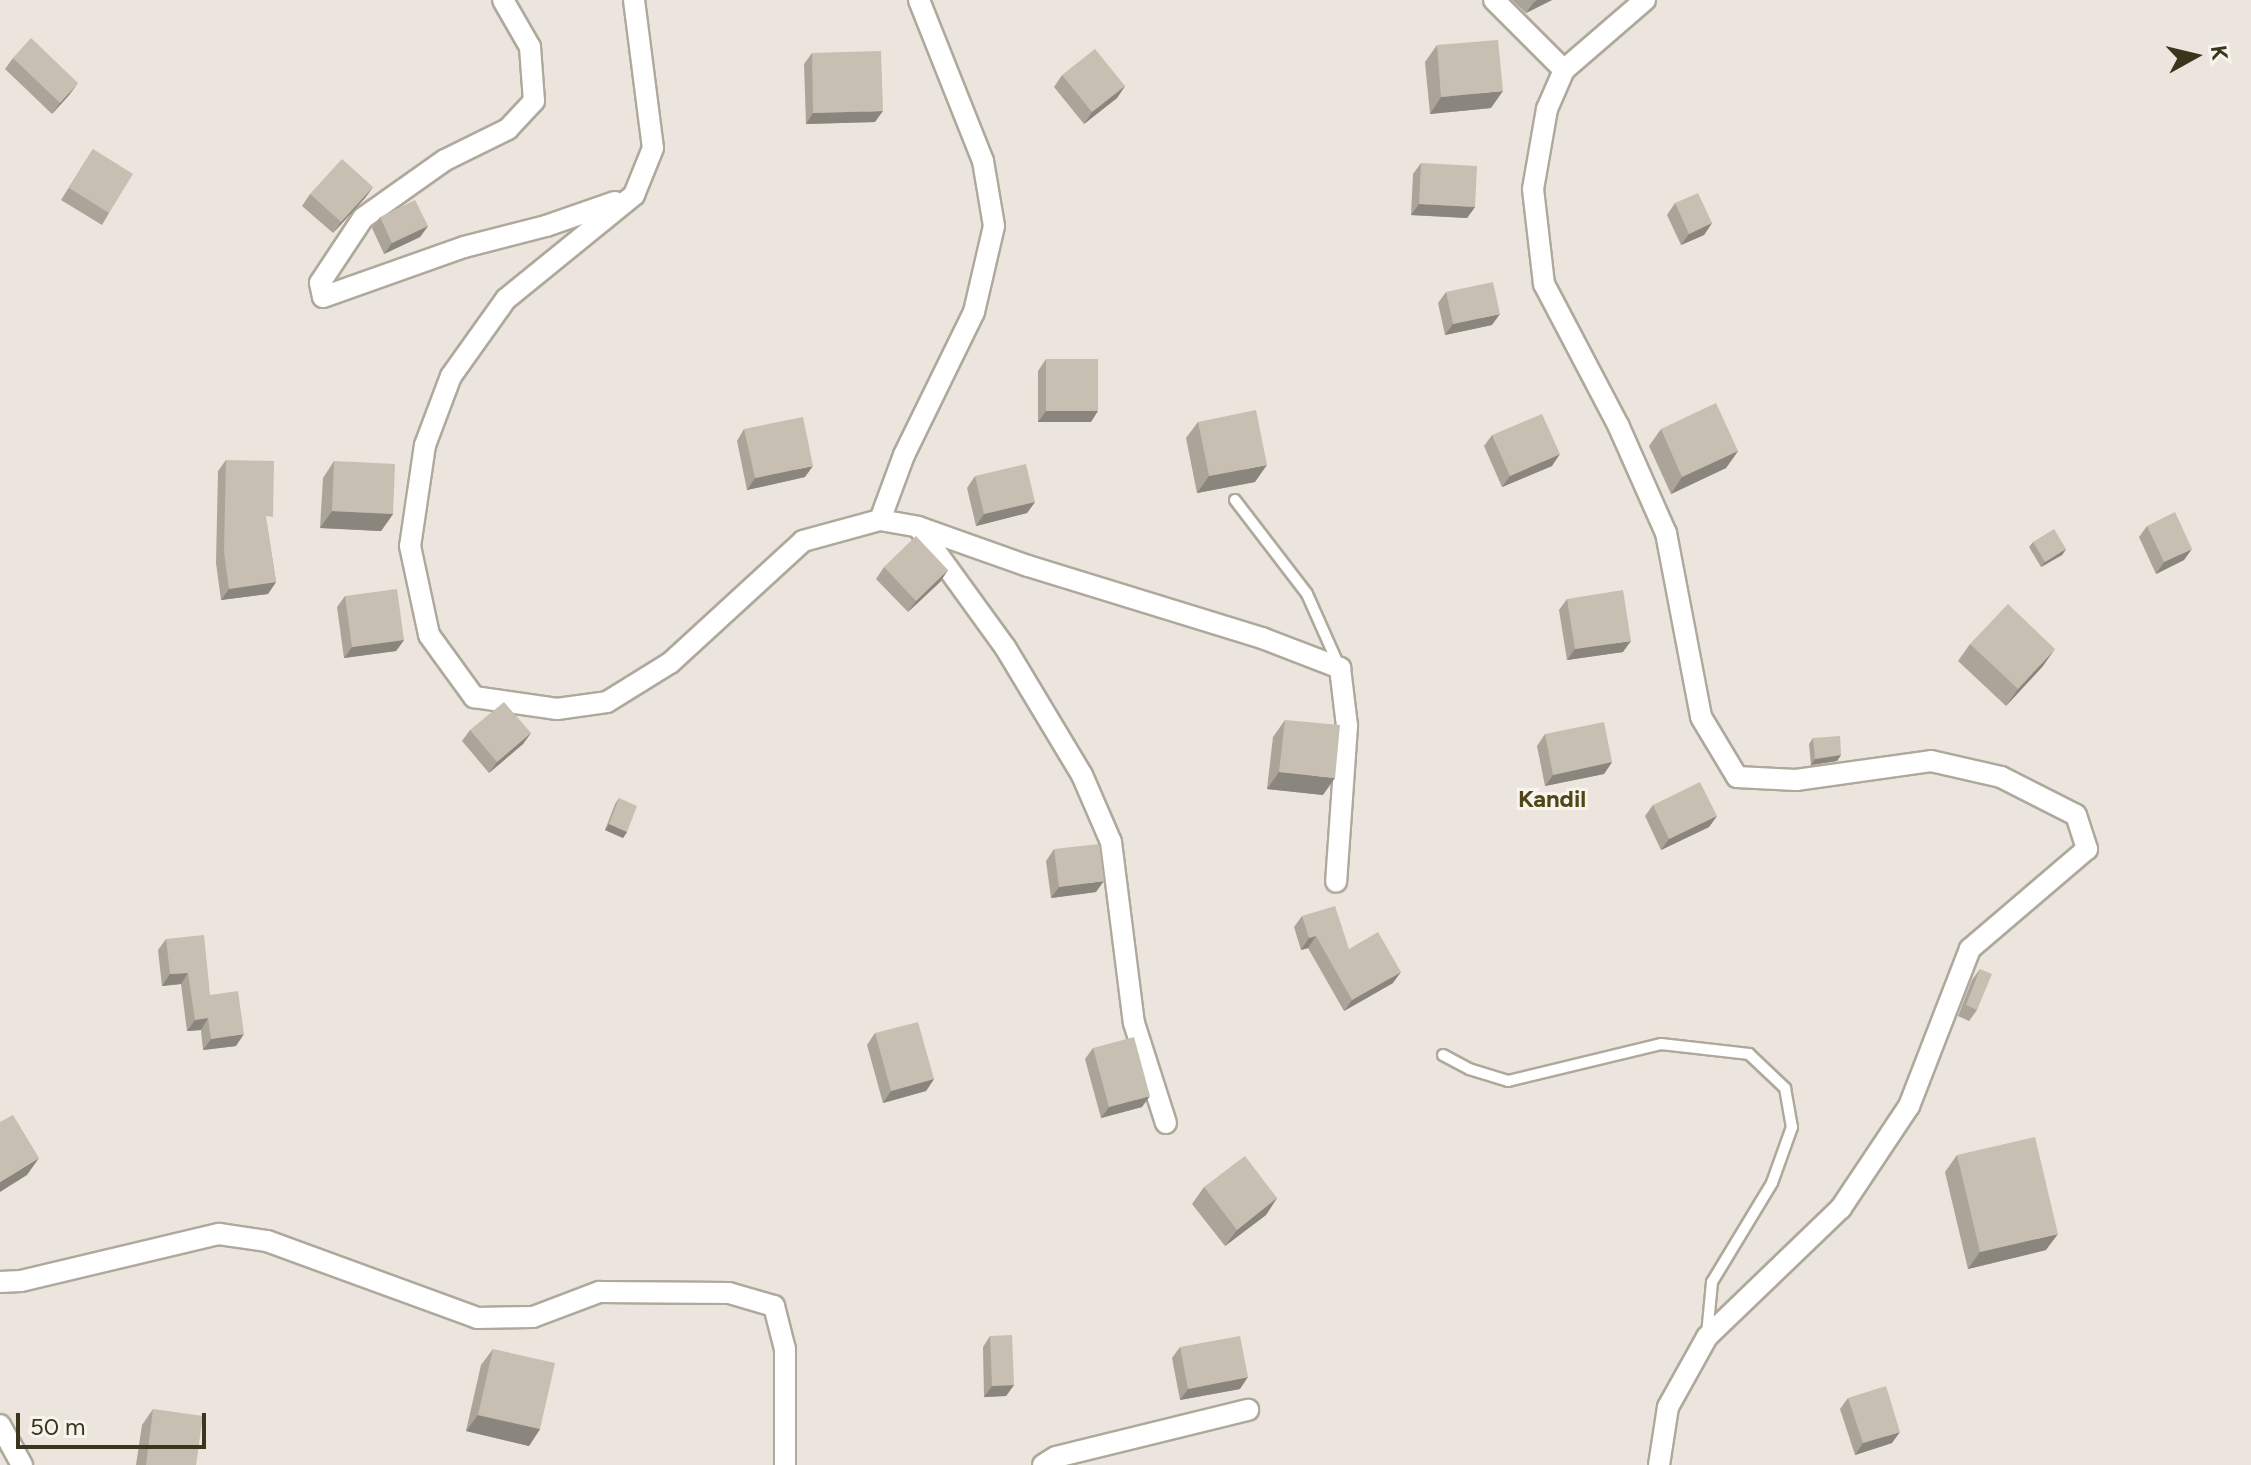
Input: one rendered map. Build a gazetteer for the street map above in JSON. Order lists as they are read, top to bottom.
{
  "districts": ["Kandil"],
  "scale_bar": "50 m",
  "north": "right"
}
